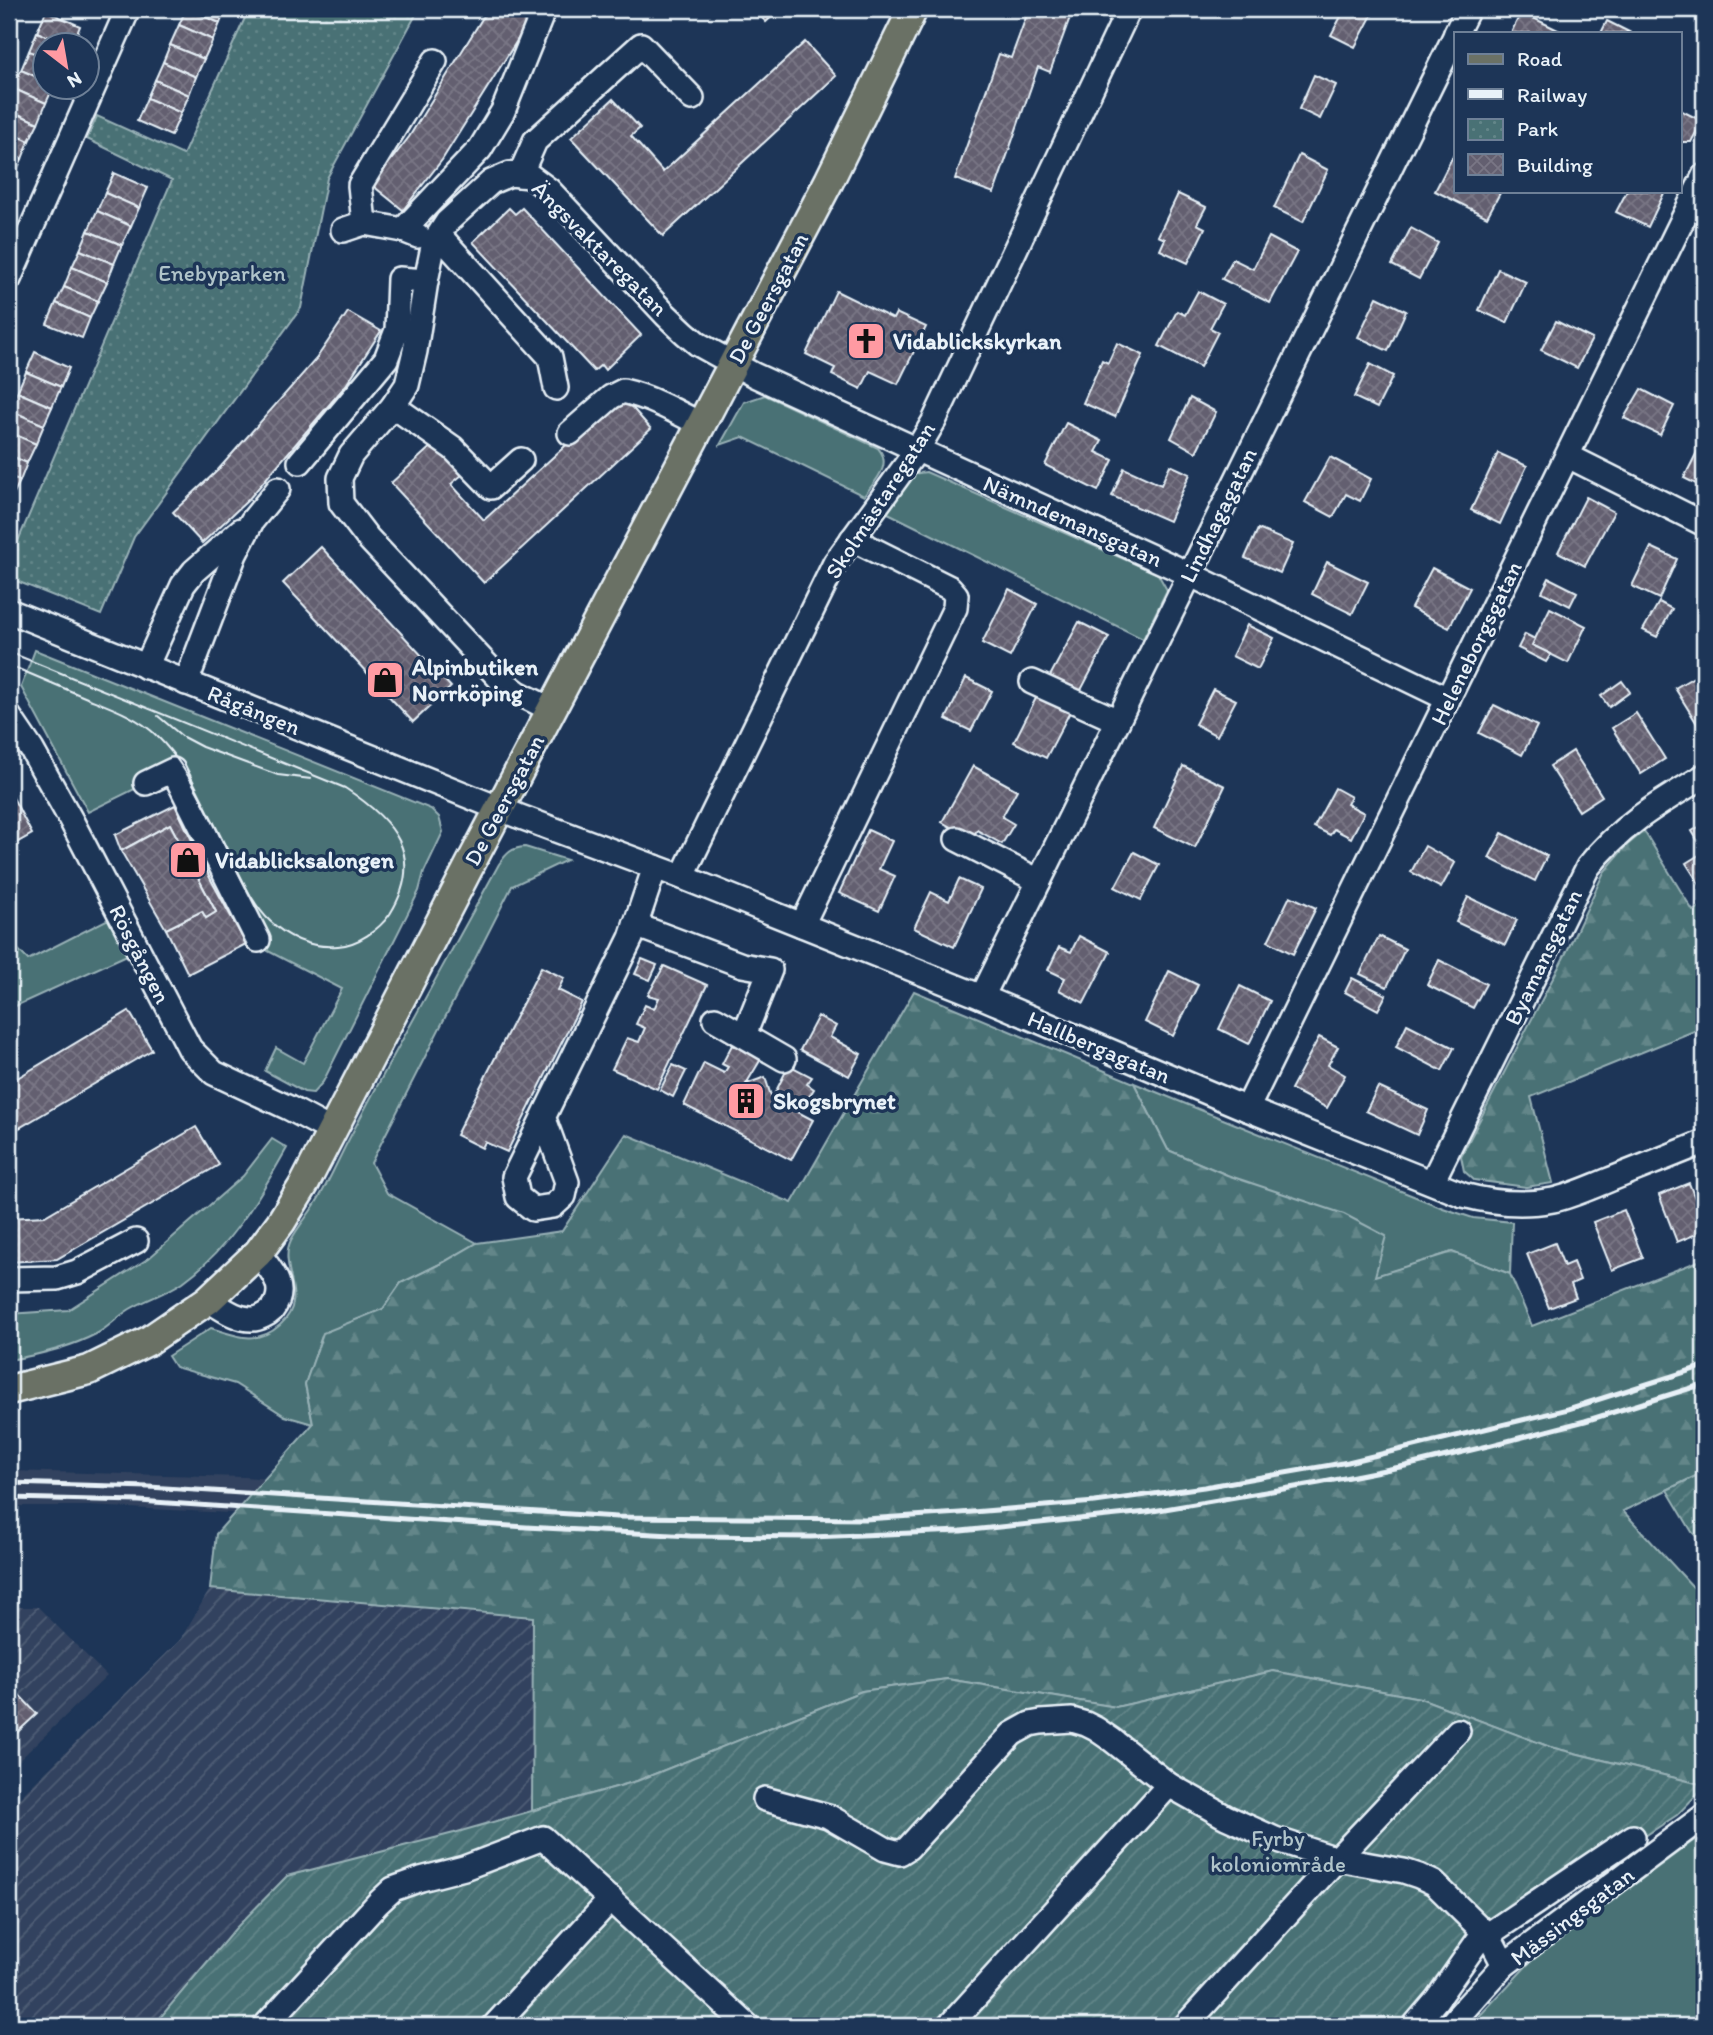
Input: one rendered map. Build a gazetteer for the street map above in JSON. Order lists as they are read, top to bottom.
{
  "streets": {
    "main road": ["De Geersgatan"],
    "street": [
      "Ängsvaktaregatan",
      "Skolmästaregatan",
      "Lindhagagatan",
      "Nämndemansgatan",
      "Heleneborgsgatan",
      "Rågången",
      "Rösgången",
      "Byamansgatan",
      "Hallbergagatan",
      "Mässingsgatan"
    ]
  },
  "crossings": [
    ["Ängsvaktaregatan", "De Geersgatan"],
    ["Ängsvaktaregatan", "Nämndemansgatan"],
    ["De Geersgatan", "Nämndemansgatan"],
    ["De Geersgatan", "Rågången"],
    ["De Geersgatan", "Rösgången"],
    ["De Geersgatan", "Hallbergagatan"],
    ["Skolmästaregatan", "Nämndemansgatan"],
    ["Skolmästaregatan", "Hallbergagatan"],
    ["Lindhagagatan", "Nämndemansgatan"],
    ["Lindhagagatan", "Hallbergagatan"],
    ["Nämndemansgatan", "Heleneborgsgatan"],
    ["Heleneborgsgatan", "Hallbergagatan"],
    ["Rågången", "Hallbergagatan"],
    ["Byamansgatan", "Hallbergagatan"]
  ],
  "parks": ["Enebyparken", "Fyrby koloniområde"],
  "places": {
    "church": ["Vidablickskyrkan"],
    "shop": ["Alpinbutiken Norrköping", "Vidablicksalongen"],
    "building": ["Skogsbrynet"]
  },
  "legend": [
    "Road",
    "Railway",
    "Park",
    "Building"
  ],
  "north": "bottom right"
}
